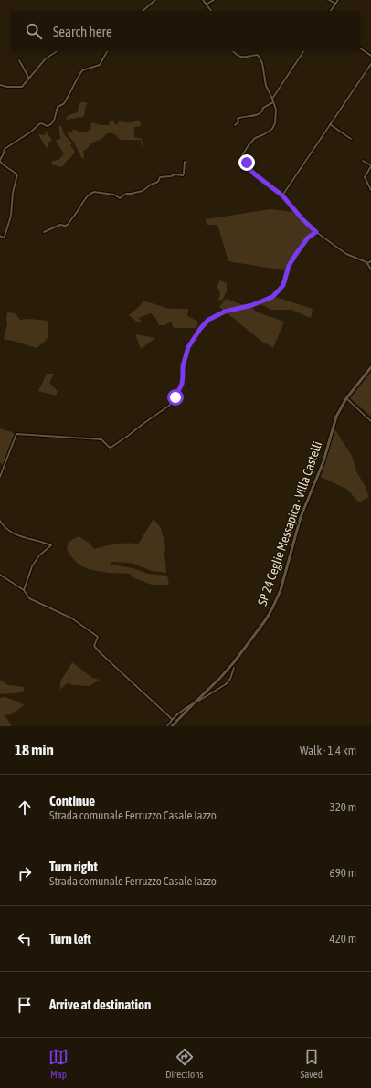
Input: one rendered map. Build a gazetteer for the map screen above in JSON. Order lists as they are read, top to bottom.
{
  "streets": {
    "main road": ["SP 24 Ceglie Messapica - Villa Castelli"]
  },
  "page": {
    "search": "Search here",
    "heading": ["18 min", "Walk · 1.4 km"],
    "list": [
      ["Continue", "Strada comunale Ferruzzo Casale Iazzo", "320 m"],
      ["Turn right", "Strada comunale Ferruzzo Casale Iazzo", "690 m"],
      ["Turn left", "420 m"],
      "Arrive at destination"
    ],
    "nav": ["Map", "Directions", "Saved"]
  }
}
